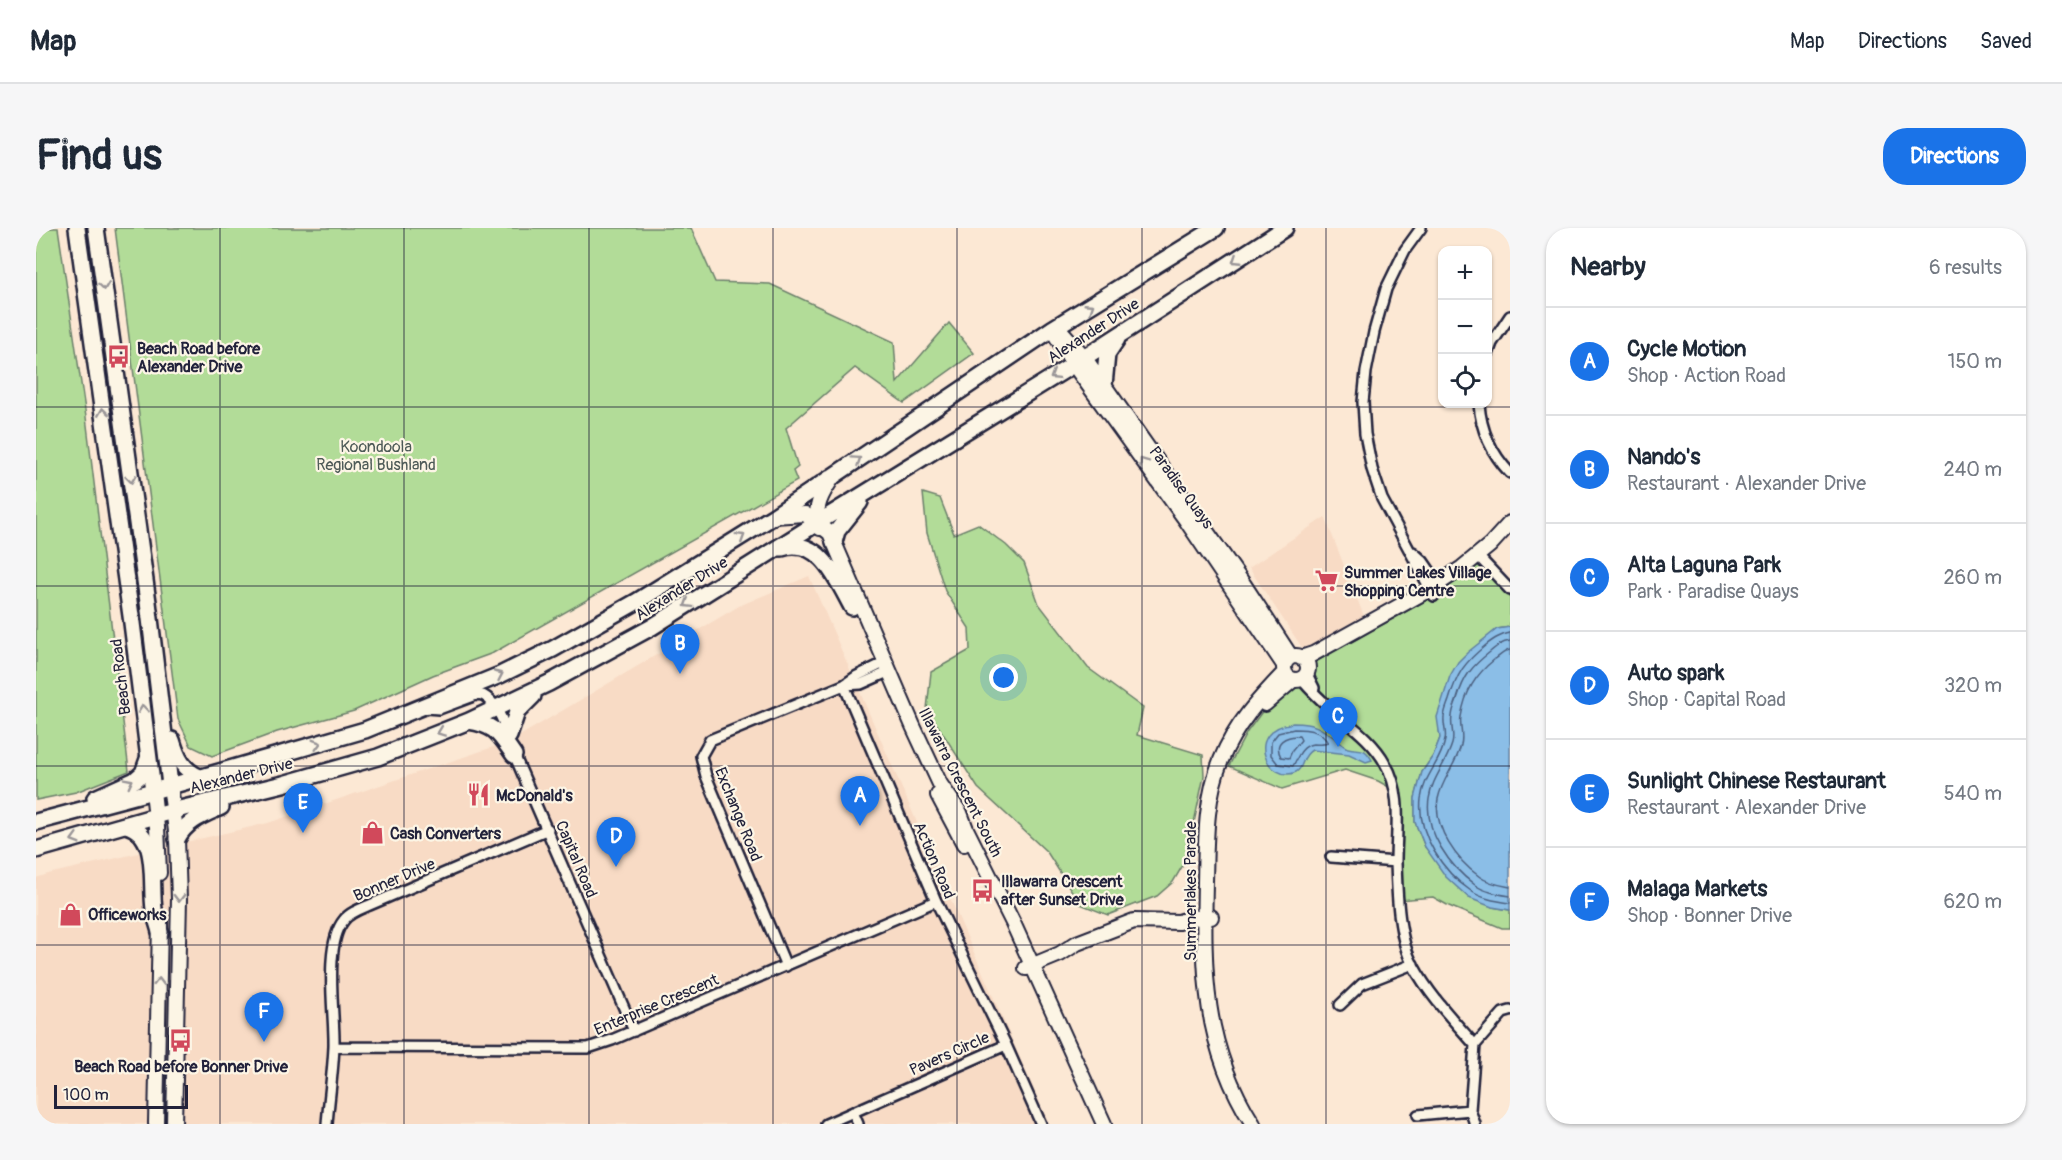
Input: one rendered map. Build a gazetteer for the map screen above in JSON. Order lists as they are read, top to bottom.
{
  "streets": {
    "main road": ["Alexander Drive", "Beach Road"],
    "street": [
      "Paradise Quays",
      "Illawarra Crescent South",
      "Exchange Road",
      "Capital Road",
      "Action Road",
      "Bonner Drive",
      "Summerlakes Parade",
      "Enterprise Crescent",
      "Pavers Circle"
    ]
  },
  "crossings": [
    ["Alexander Drive", "Paradise Quays"],
    ["Alexander Drive", "Beach Road"],
    ["Alexander Drive", "Illawarra Crescent South"],
    ["Alexander Drive", "Capital Road"],
    ["Paradise Quays", "Summerlakes Parade"],
    ["Illawarra Crescent South", "Exchange Road"],
    ["Exchange Road", "Action Road"],
    ["Exchange Road", "Enterprise Crescent"],
    ["Capital Road", "Bonner Drive"],
    ["Capital Road", "Enterprise Crescent"],
    ["Action Road", "Enterprise Crescent"],
    ["Action Road", "Pavers Circle"],
    ["Bonner Drive", "Enterprise Crescent"]
  ],
  "parks": ["Koondoola Regional Bushland"],
  "places": {
    "bus stop": ["Beach Road before Alexander Drive", "Illawarra Crescent after Sunset Drive", "Beach Road before Bonner Drive"],
    "supermarket": ["Summer Lakes Village Shopping Centre"],
    "restaurant": ["McDonald's"],
    "shop": ["Cash Converters", "Officeworks"]
  },
  "scale_bar": "100 m",
  "page": {
    "header": "Map",
    "nav": ["Map", "Directions", "Saved"],
    "buttons": "Directions",
    "title": "Find us",
    "heading": ["Nearby", "6 results"],
    "map_buttons": ["+", "−"],
    "list": [
      {
        "mark": "A",
        "name": "Cycle Motion",
        "note": "Shop · Action Road",
        "value": "150 m"
      },
      {
        "mark": "B",
        "name": "Nando's",
        "note": "Restaurant · Alexander Drive",
        "value": "240 m"
      },
      {
        "mark": "C",
        "name": "Alta Laguna Park",
        "note": "Park · Paradise Quays",
        "value": "260 m"
      },
      {
        "mark": "D",
        "name": "Auto spark",
        "note": "Shop · Capital Road",
        "value": "320 m"
      },
      {
        "mark": "E",
        "name": "Sunlight Chinese Restaurant",
        "note": "Restaurant · Alexander Drive",
        "value": "540 m"
      },
      {
        "mark": "F",
        "name": "Malaga Markets",
        "note": "Shop · Bonner Drive",
        "value": "620 m"
      }
    ],
    "pins": [
      "B",
      "C",
      "A",
      "E",
      "D",
      "F"
    ],
    "scale": "100 m"
  }
}
